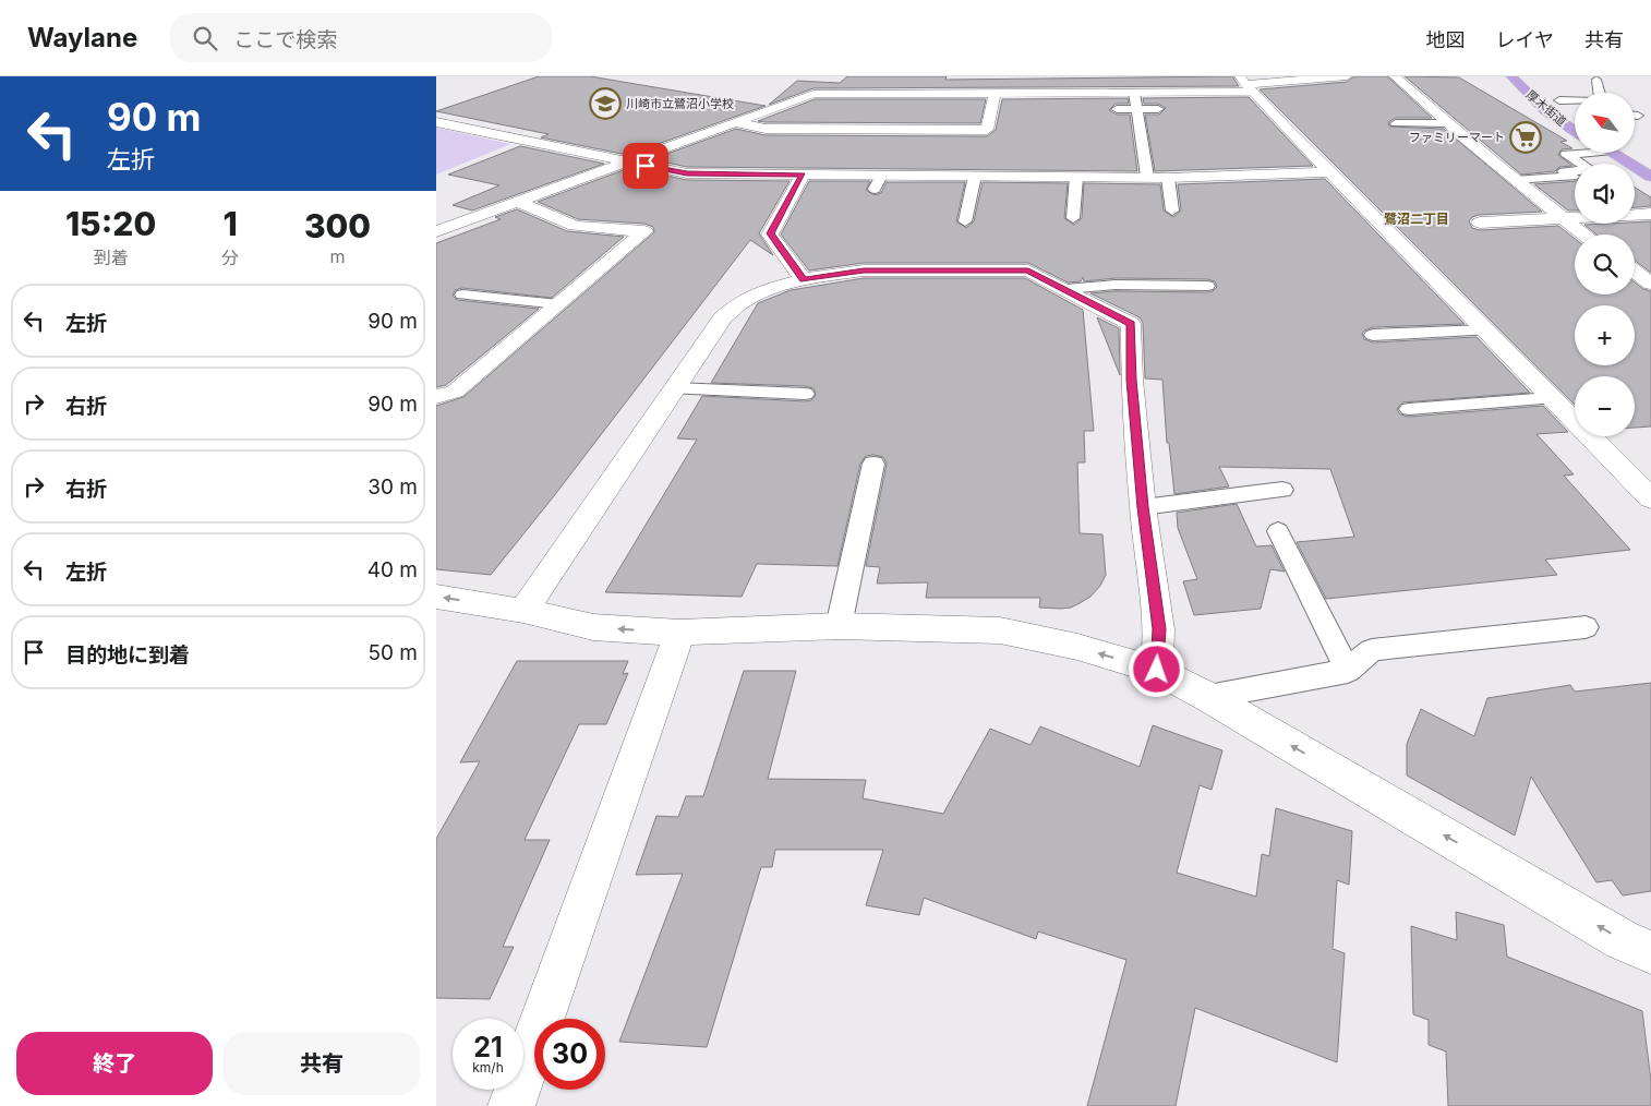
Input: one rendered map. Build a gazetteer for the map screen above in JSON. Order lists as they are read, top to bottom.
{
  "streets": {
    "highway": ["厚木街道"]
  },
  "districts": ["鷺沼二丁目"],
  "places": {
    "school or university": ["川崎市立鷺沼小学校"],
    "supermarket": ["ファミリーマート"]
  },
  "north": "top left",
  "page": {
    "header": "Waylane",
    "search": "ここで検索",
    "nav": ["地図", "レイヤ", "共有"],
    "turn": ["90 m", "左折"],
    "map_buttons": ["+", "−"],
    "eta": [
      "15:20",
      "到着",
      "1",
      "分",
      "300",
      "m"
    ],
    "list": [
      {
        "name": "左折",
        "value": "90 m"
      },
      {
        "name": "右折",
        "value": "90 m"
      },
      {
        "name": "右折",
        "value": "30 m"
      },
      {
        "name": "左折",
        "value": "40 m"
      },
      {
        "name": "目的地に到着",
        "value": "50 m"
      }
    ],
    "speed": "21 km/h",
    "limit": "30",
    "buttons": ["終了", "共有"]
  }
}
